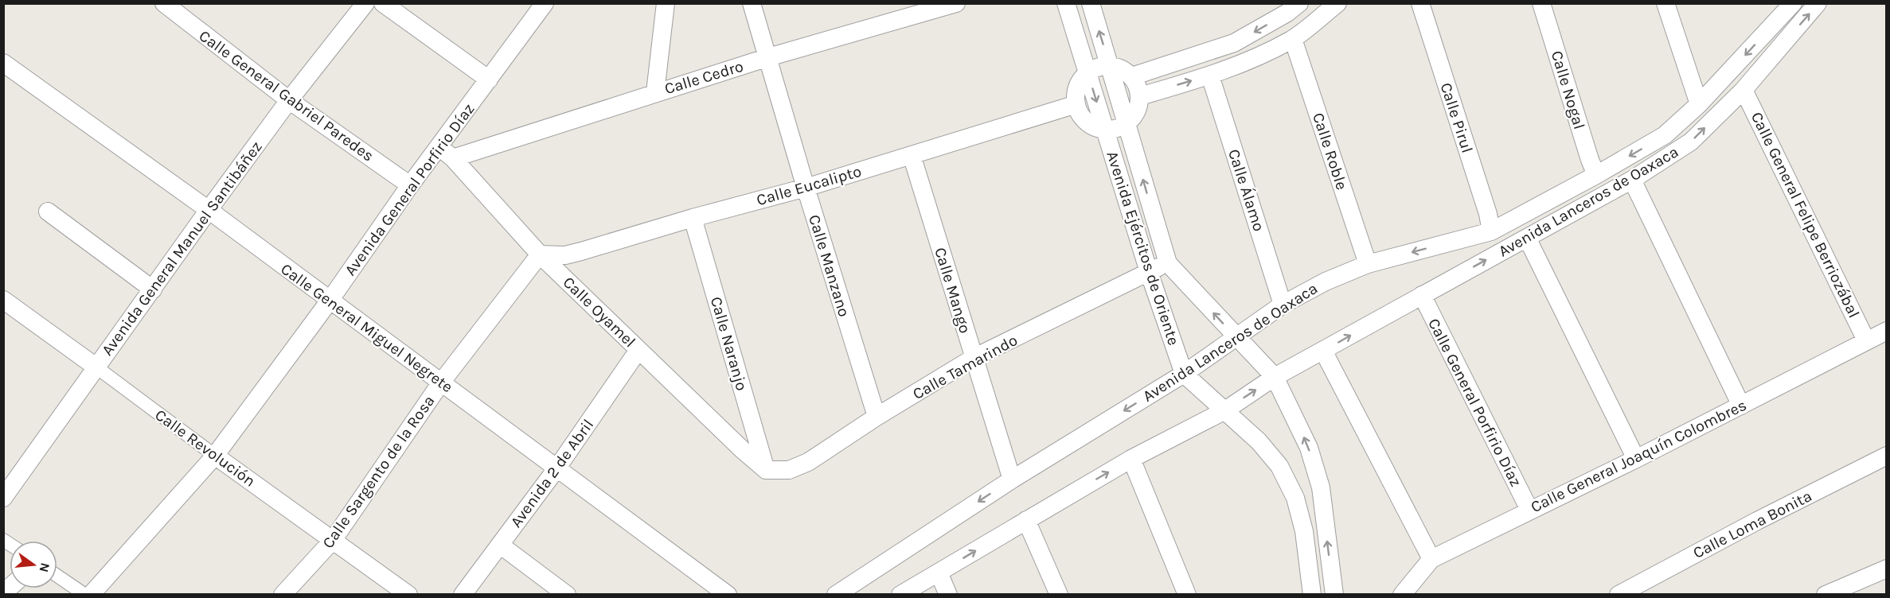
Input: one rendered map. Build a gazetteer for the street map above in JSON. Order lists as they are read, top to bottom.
{
  "streets": {
    "street": [
      "Calle Cedro",
      "Calle Nogal",
      "Calle General Gabriel Paredes",
      "Calle Pirul",
      "Calle Roble",
      "Calle Eucalipto",
      "Avenida General Porfirio Díaz",
      "Calle Álamo",
      "Avenida Lanceros de Oaxaca",
      "Calle General Felipe Berriozábal",
      "Avenida General Manuel Santibáñez",
      "Avenida Ejércitos de Oriente",
      "Calle Manzano",
      "Calle Mango",
      "Calle Oyamel",
      "Calle General Miguel Negrete",
      "Calle Naranjo",
      "Calle Tamarindo",
      "Calle General Porfirio Díaz",
      "Calle Revolución",
      "Calle General Joaquín Colombres",
      "Calle Sargento de la Rosa",
      "Avenida 2 de Abril",
      "Calle Loma Bonita"
    ]
  },
  "crossings": [
    ["Calle Cedro", "Avenida General Porfirio Díaz"],
    ["Calle Cedro", "Calle Manzano"],
    ["Calle Cedro", "Calle Oyamel"],
    ["Calle Nogal", "Avenida Lanceros de Oaxaca"],
    ["Calle General Gabriel Paredes", "Avenida General Porfirio Díaz"],
    ["Calle General Gabriel Paredes", "Avenida General Manuel Santibáñez"],
    ["Calle Pirul", "Avenida Lanceros de Oaxaca"],
    ["Calle Roble", "Avenida Lanceros de Oaxaca"],
    ["Calle Eucalipto", "Calle Manzano"],
    ["Calle Eucalipto", "Calle Mango"],
    ["Calle Eucalipto", "Calle Oyamel"],
    ["Calle Eucalipto", "Calle Naranjo"],
    ["Calle Eucalipto", "Calle Sargento de la Rosa"],
    ["Avenida General Porfirio Díaz", "Calle Oyamel"],
    ["Avenida General Porfirio Díaz", "Calle General Miguel Negrete"],
    ["Avenida General Porfirio Díaz", "Calle Revolución"],
    ["Calle Álamo", "Avenida Lanceros de Oaxaca"],
    ["Avenida Lanceros de Oaxaca", "Calle General Felipe Berriozábal"],
    ["Avenida Lanceros de Oaxaca", "Avenida Ejércitos de Oriente"],
    ["Avenida Lanceros de Oaxaca", "Calle Mango"],
    ["Avenida Lanceros de Oaxaca", "Calle General Porfirio Díaz"],
    ["Calle General Felipe Berriozábal", "Calle General Joaquín Colombres"],
    ["Avenida General Manuel Santibáñez", "Calle General Miguel Negrete"],
    ["Avenida General Manuel Santibáñez", "Calle Revolución"],
    ["Avenida Ejércitos de Oriente", "Calle Tamarindo"],
    ["Calle Manzano", "Calle Tamarindo"],
    ["Calle Mango", "Calle Tamarindo"],
    ["Calle Oyamel", "Calle Naranjo"],
    ["Calle Oyamel", "Calle Tamarindo"],
    ["Calle Oyamel", "Calle Sargento de la Rosa"],
    ["Calle Oyamel", "Avenida 2 de Abril"],
    ["Calle General Miguel Negrete", "Calle Sargento de la Rosa"],
    ["Calle General Miguel Negrete", "Avenida 2 de Abril"],
    ["Calle Naranjo", "Calle Tamarindo"],
    ["Calle General Porfirio Díaz", "Calle General Joaquín Colombres"],
    ["Calle Revolución", "Calle Sargento de la Rosa"]
  ],
  "north": "right"
}
